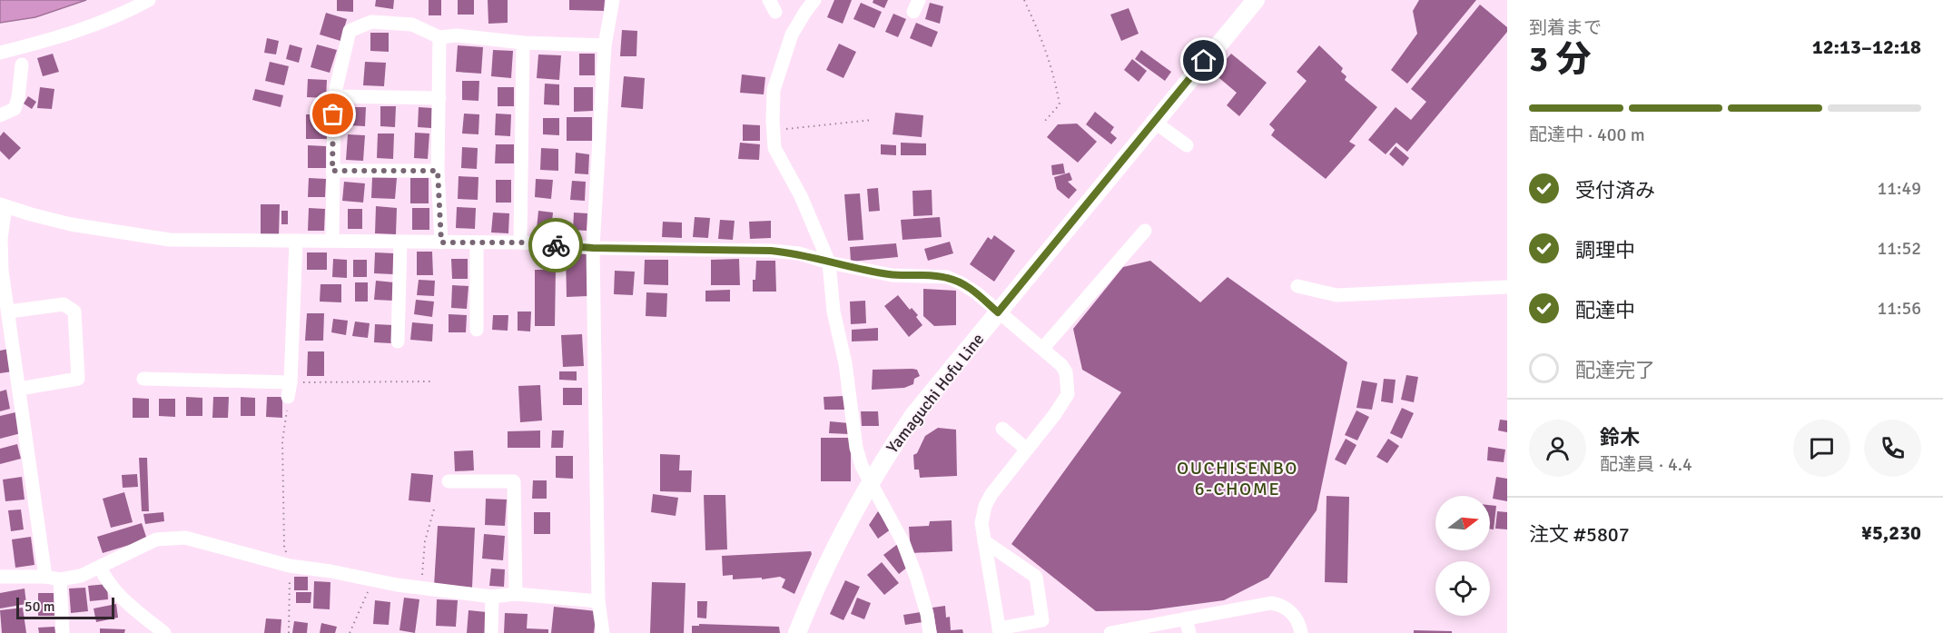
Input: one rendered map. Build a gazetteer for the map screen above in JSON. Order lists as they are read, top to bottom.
{
  "streets": {
    "main road": ["Yamaguchi Hofu Line"]
  },
  "districts": ["OUCHISENBO 6-CHOME"],
  "scale_bar": "50 m",
  "north": "right",
  "page": {
    "heading": ["3 分", "到着まで", "12:13–12:18"],
    "panel": [
      "鈴木",
      "配達員 · 4.4",
      "注文 #5807",
      "¥5,230"
    ],
    "bar": "配達中 · 400 m",
    "list": [
      ["受付済み", "11:49"],
      ["調理中", "11:52"],
      ["配達中", "11:56"],
      "配達完了"
    ],
    "scale": "50 m"
  }
}
